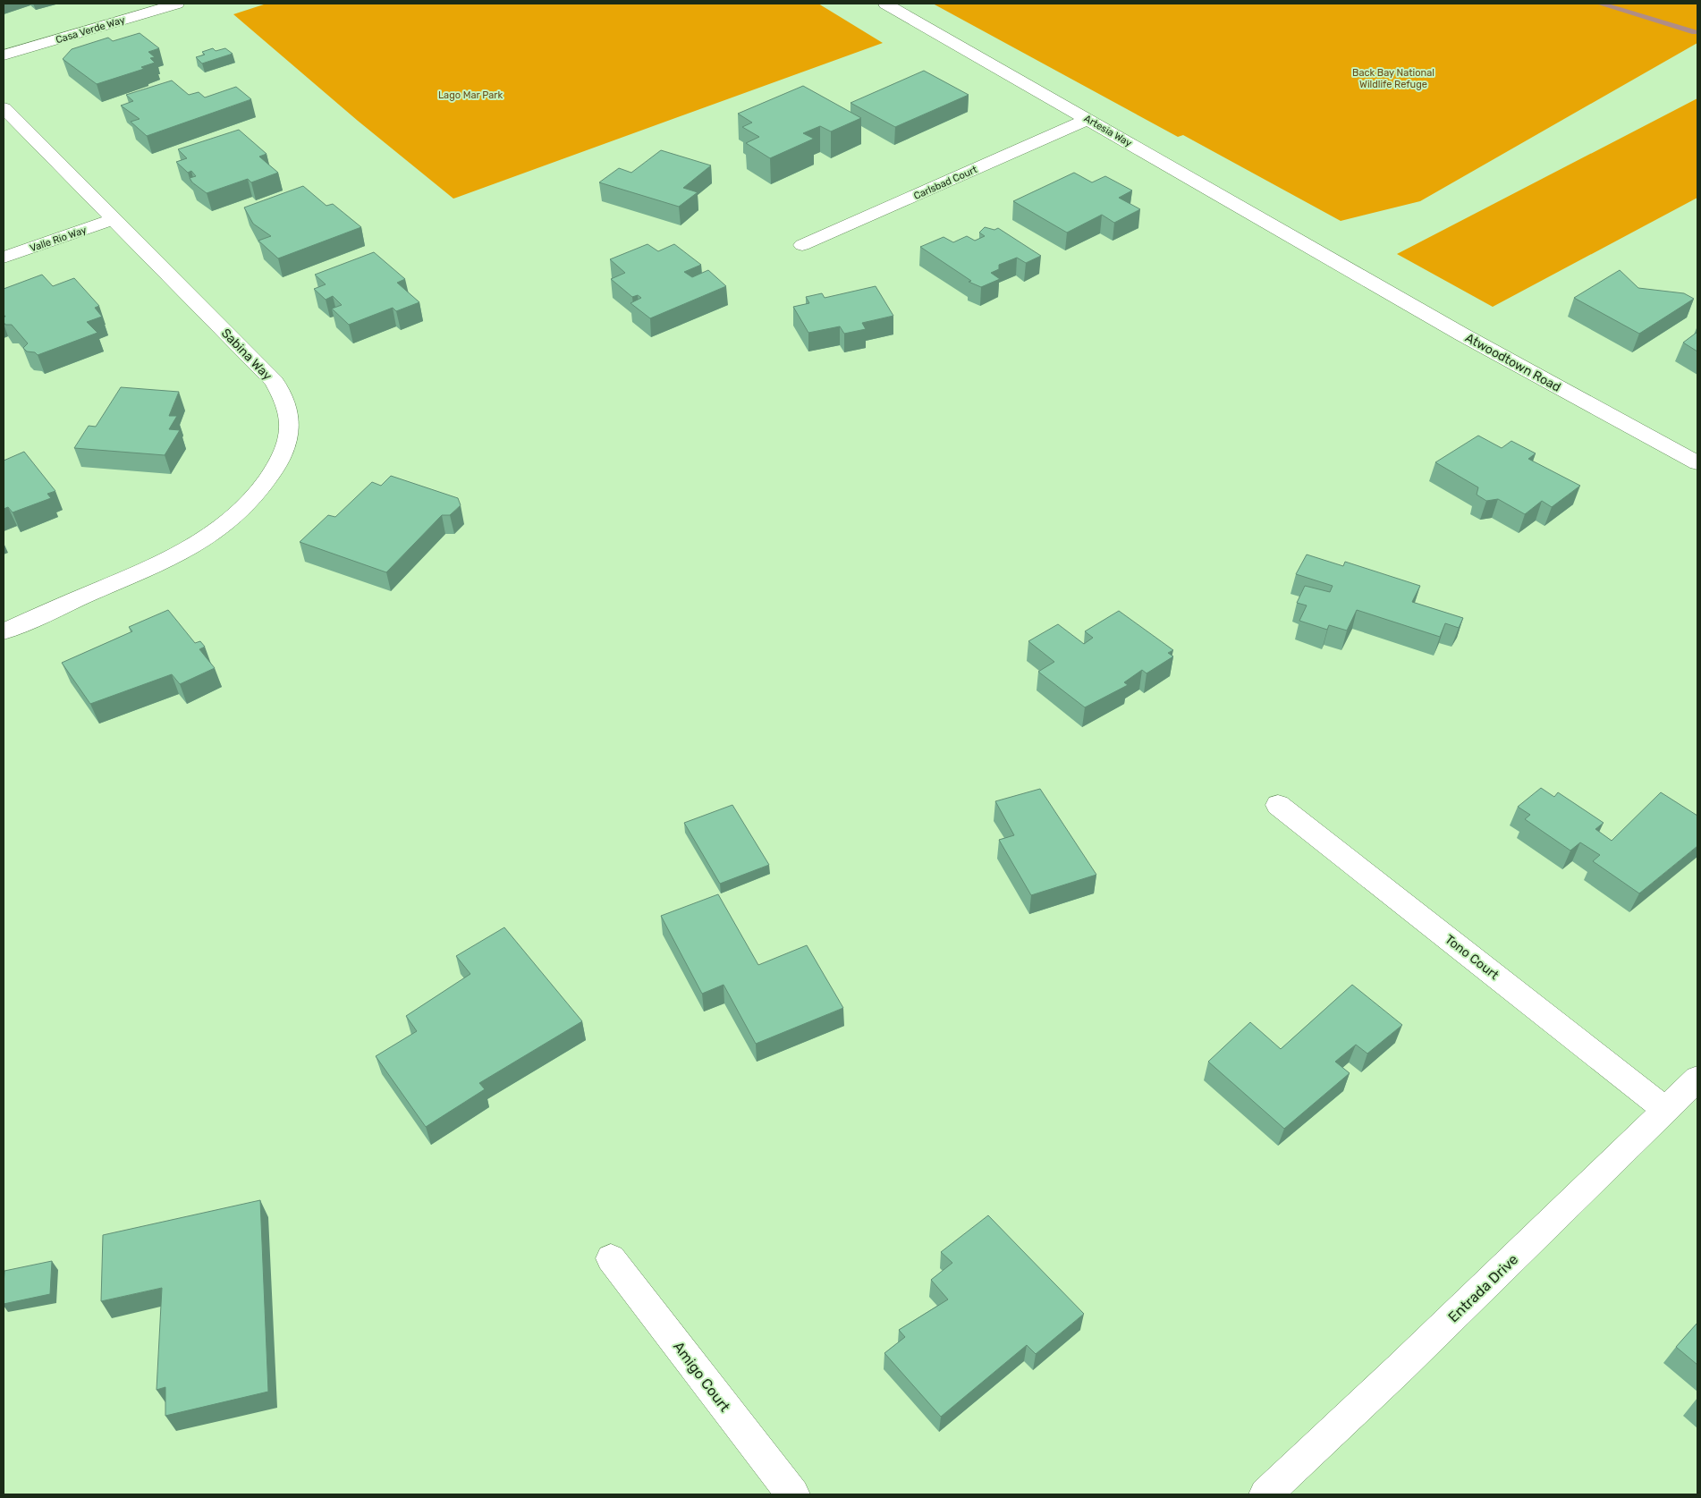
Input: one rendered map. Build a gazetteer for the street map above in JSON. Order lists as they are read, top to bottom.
{
  "streets": {
    "street": [
      "Casa Verde Way",
      "Artesia Way",
      "Carlsbad Court",
      "Valle Rio Way",
      "Sabina Way",
      "Atwoodtown Road",
      "Tono Court",
      "Entrada Drive",
      "Amigo Court"
    ]
  },
  "crossings": [
    ["Artesia Way", "Carlsbad Court"],
    ["Artesia Way", "Atwoodtown Road"],
    ["Valle Rio Way", "Sabina Way"],
    ["Tono Court", "Entrada Drive"]
  ],
  "parks": ["Back Bay National Wildlife Refuge", "Lago Mar Park"]
}
